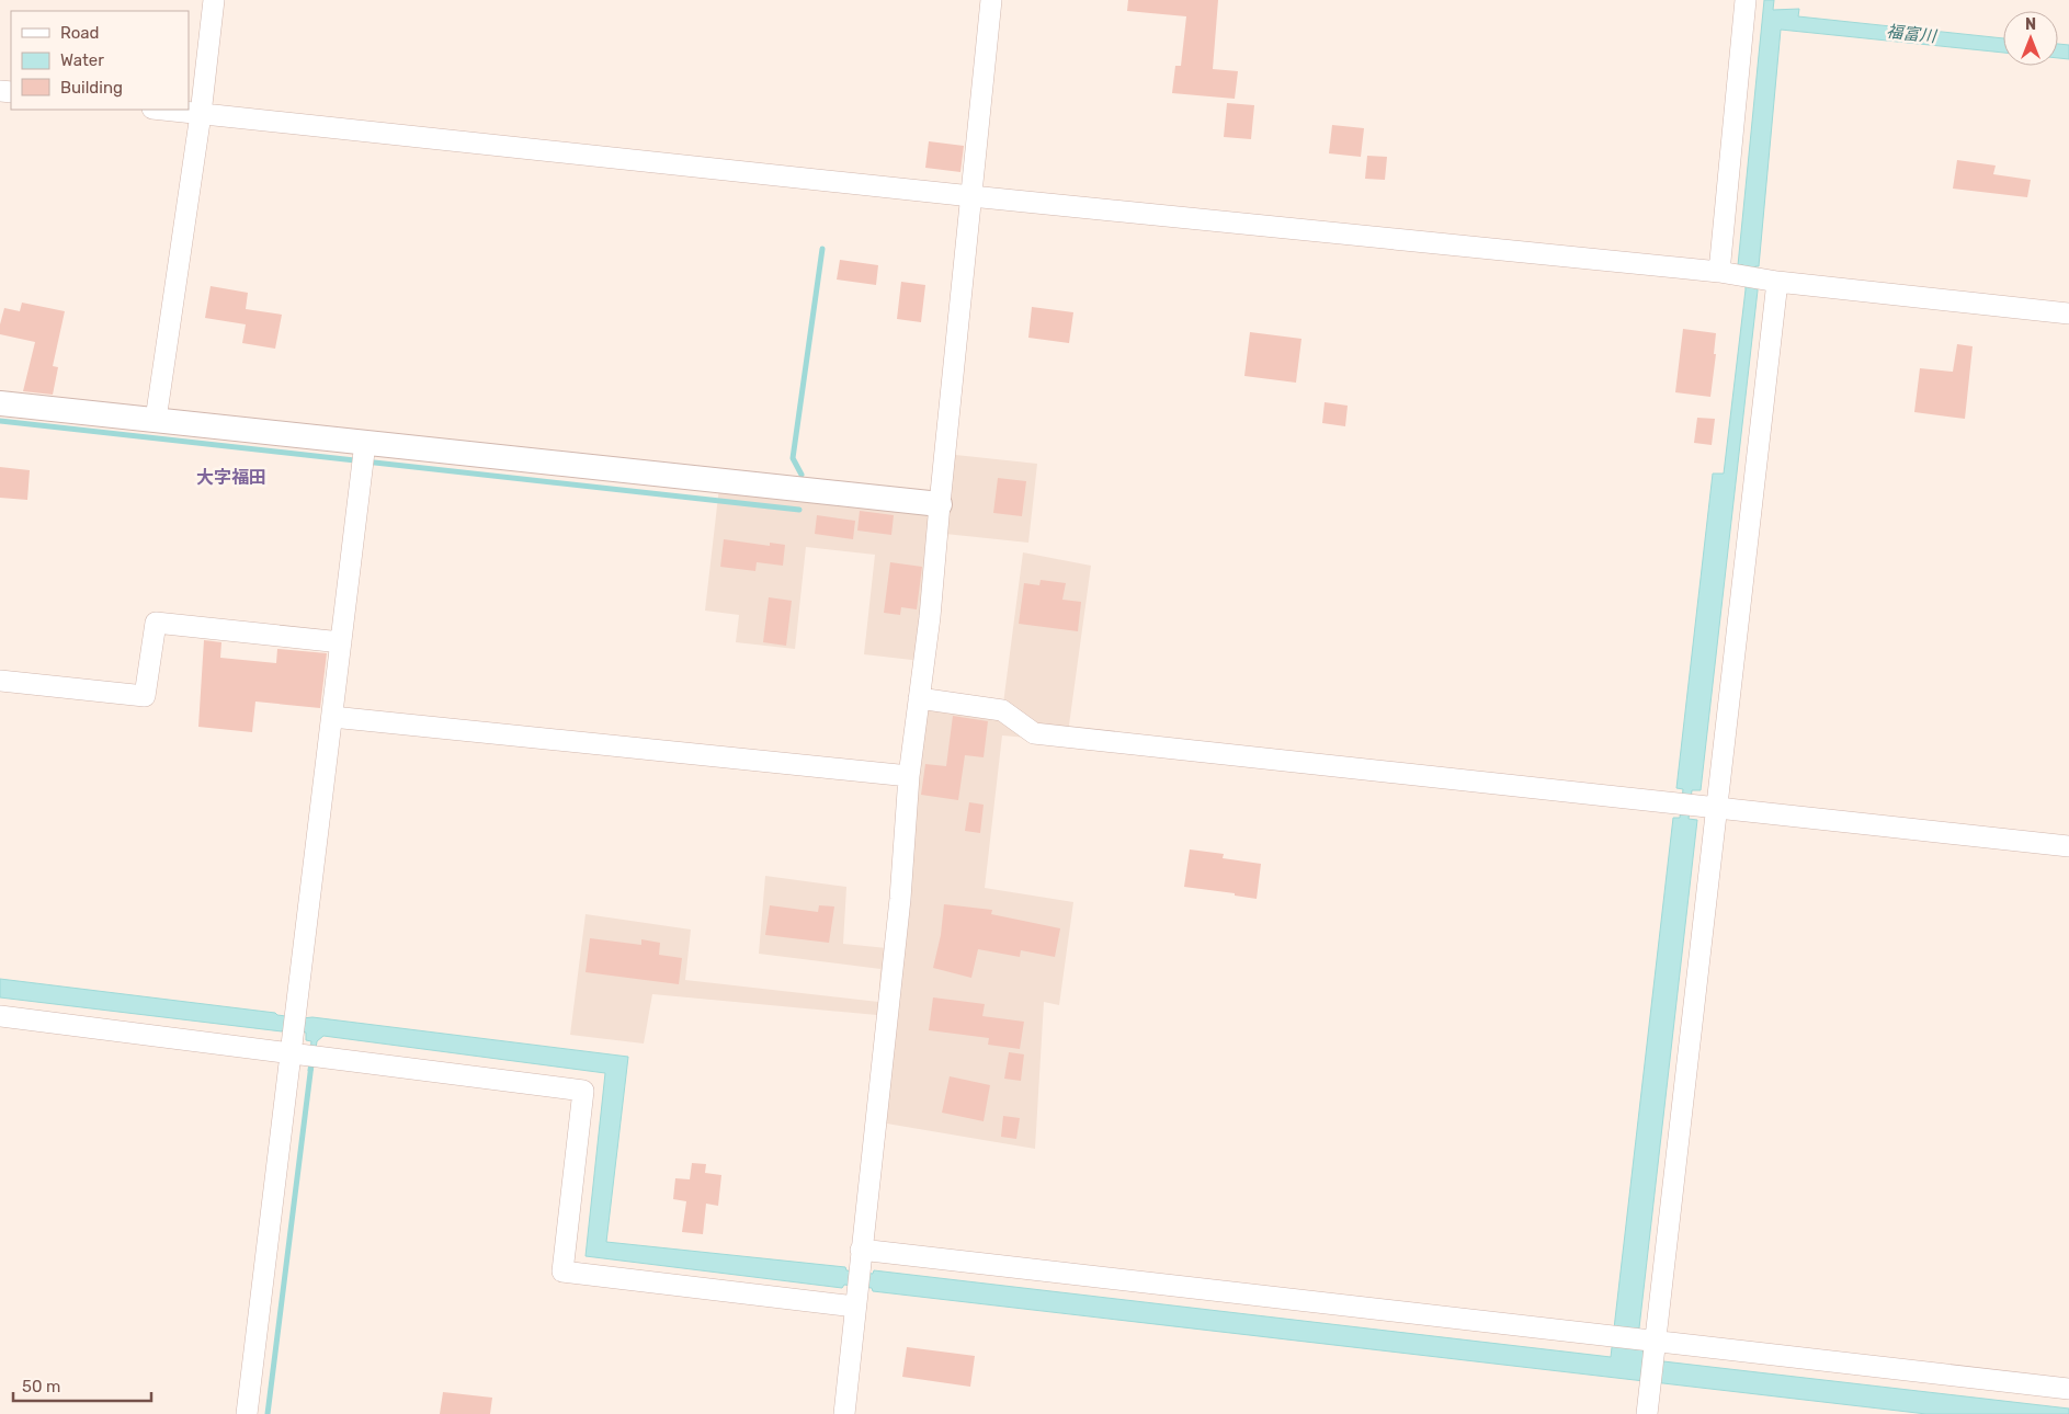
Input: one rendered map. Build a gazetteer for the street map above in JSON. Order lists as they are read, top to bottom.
{
  "districts": ["大字福田"],
  "water": ["福富川"],
  "legend": ["Road", "Water", "Building"],
  "scale_bar": "50 m",
  "north": "top"
}
